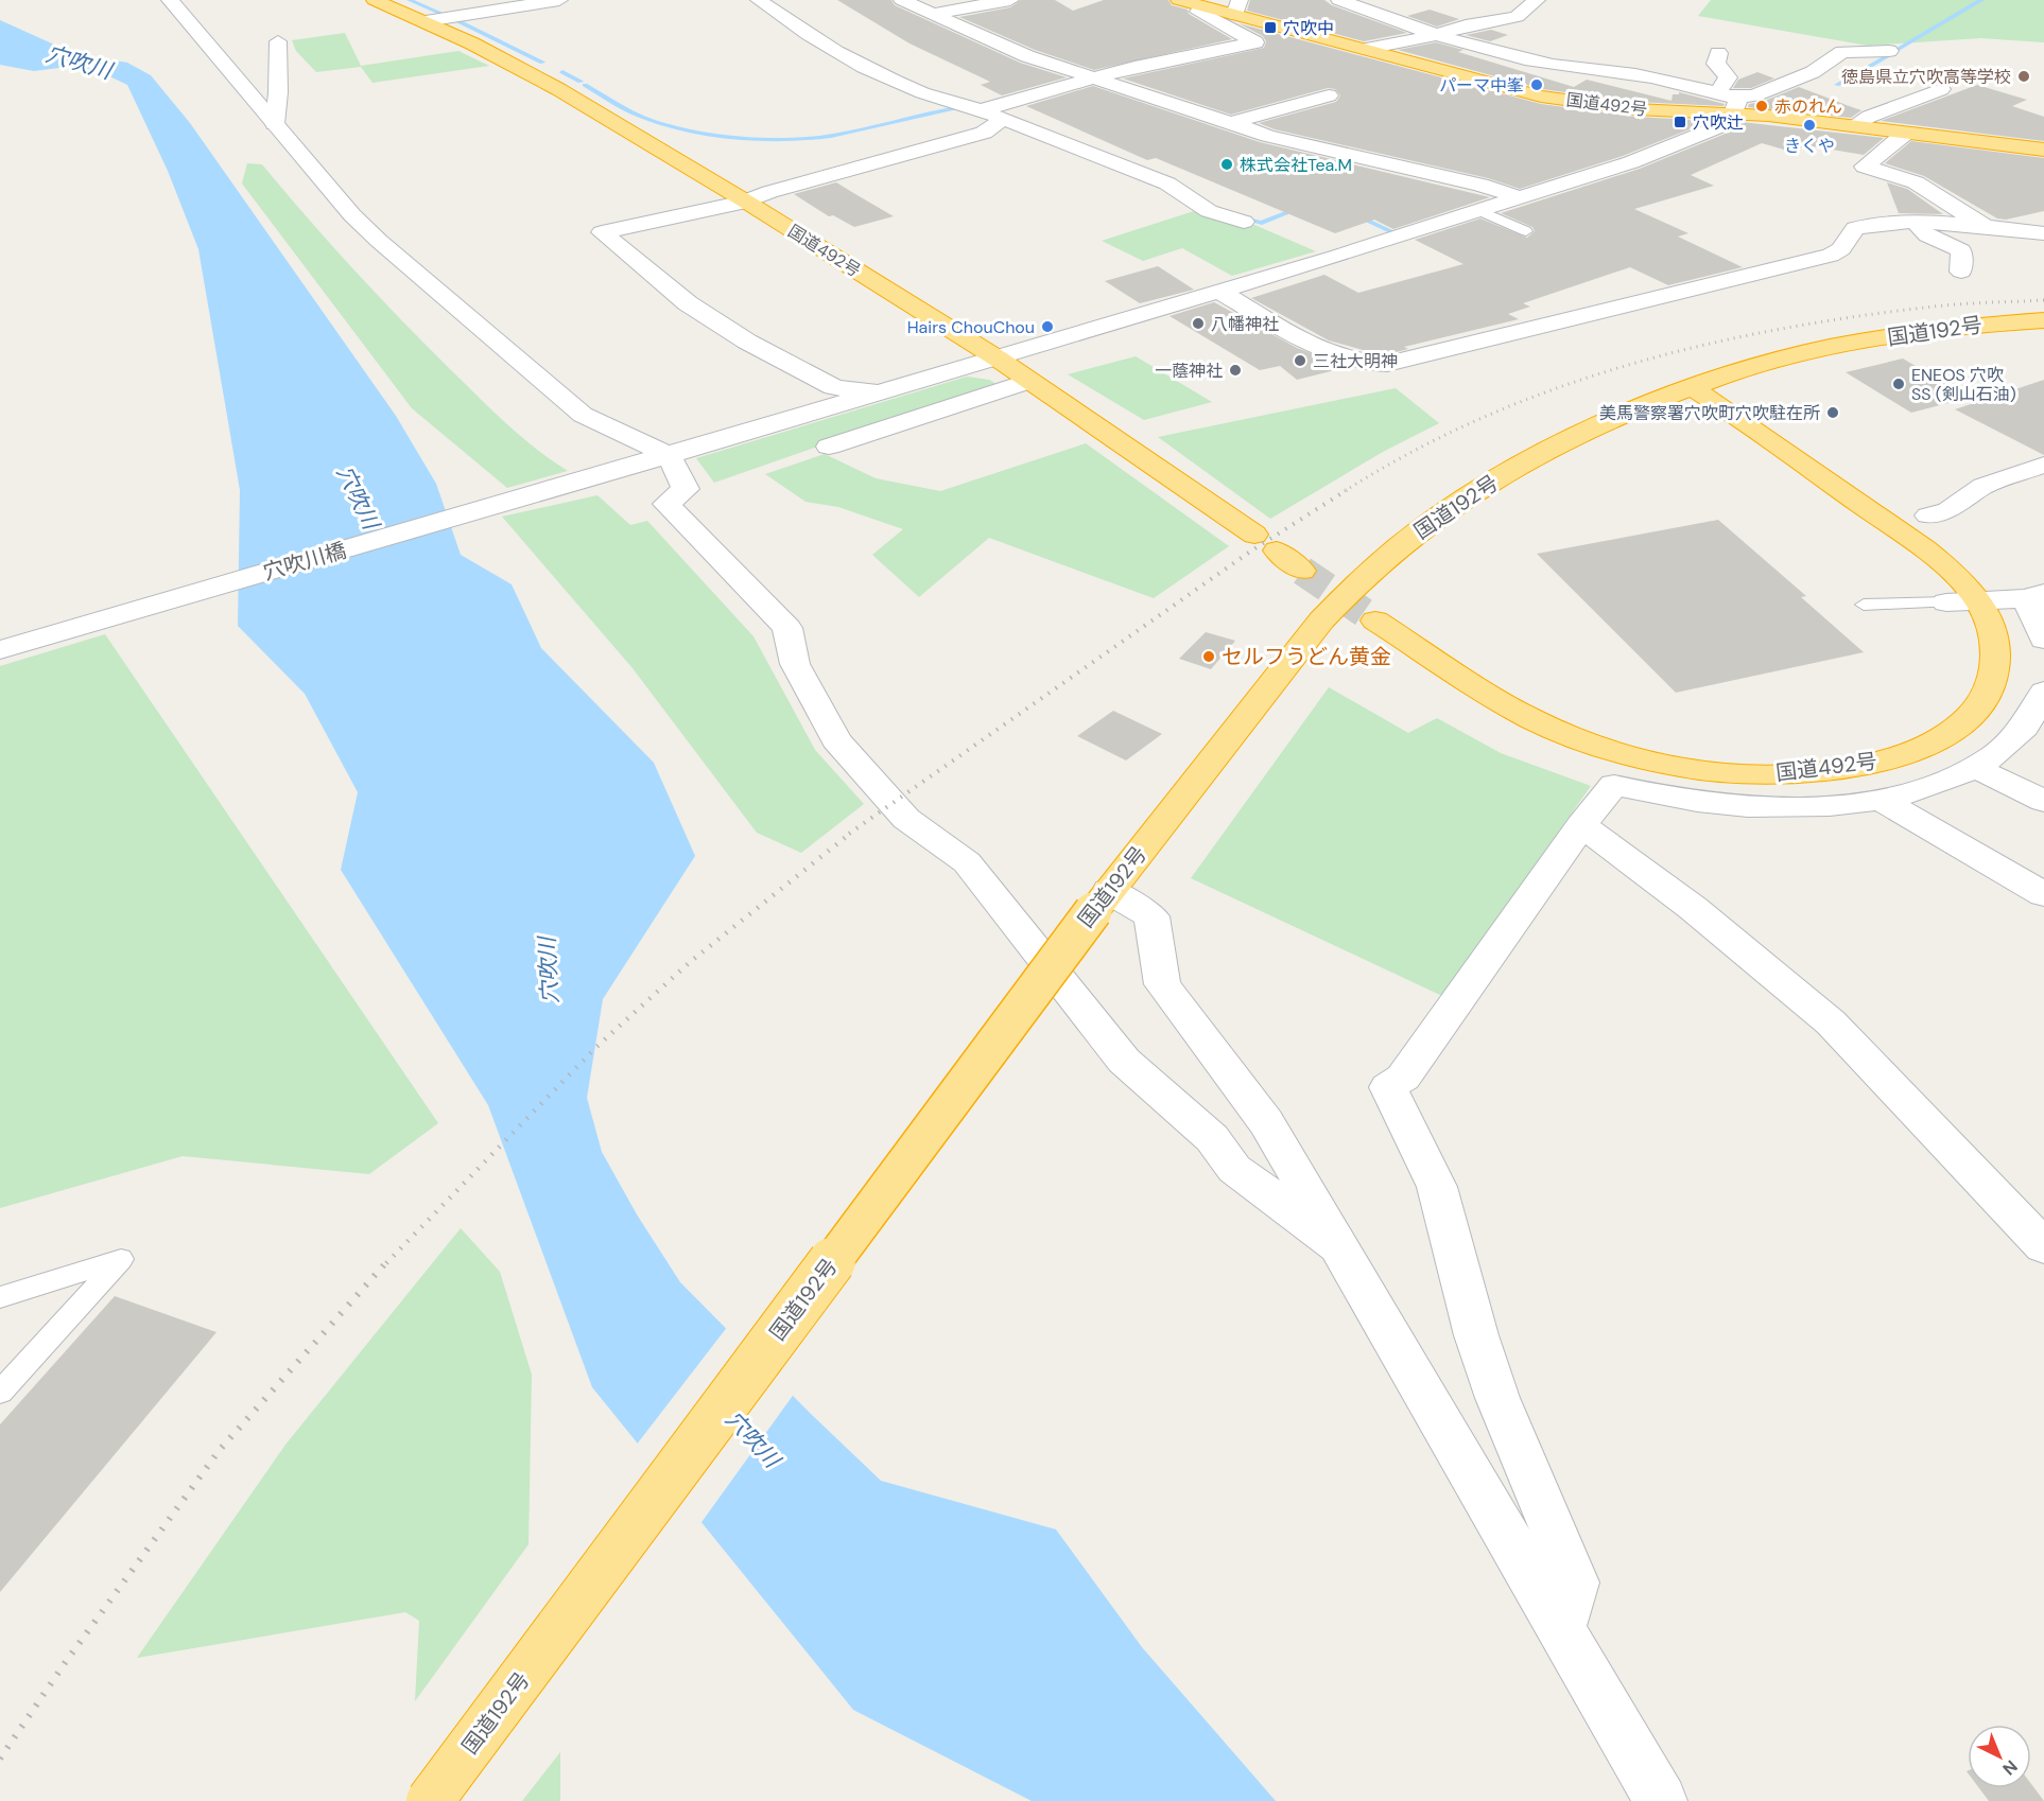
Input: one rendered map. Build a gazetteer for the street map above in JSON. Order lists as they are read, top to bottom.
{
  "streets": {
    "highway": ["国道492号", "国道192号"],
    "street": ["穴吹川橋"]
  },
  "crossings": [
    ["国道492号", "国道192号"]
  ],
  "water": ["穴吹川"],
  "places": {
    "transit": ["穴吹中", "穴吹辻"],
    "other": [
      "徳島県立穴吹高等学校",
      "パーマ中峯",
      "赤のれん",
      "きくや",
      "株式会社Tea.M",
      "八幡神社",
      "Hairs ChouChou",
      "三社大明神",
      "一蔭神社",
      "ENEOS 穴吹 SS (剣山石油)",
      "美馬警察署穴吹町穴吹駐在所",
      "セルフうどん黄金"
    ]
  },
  "north": "bottom right"
}
